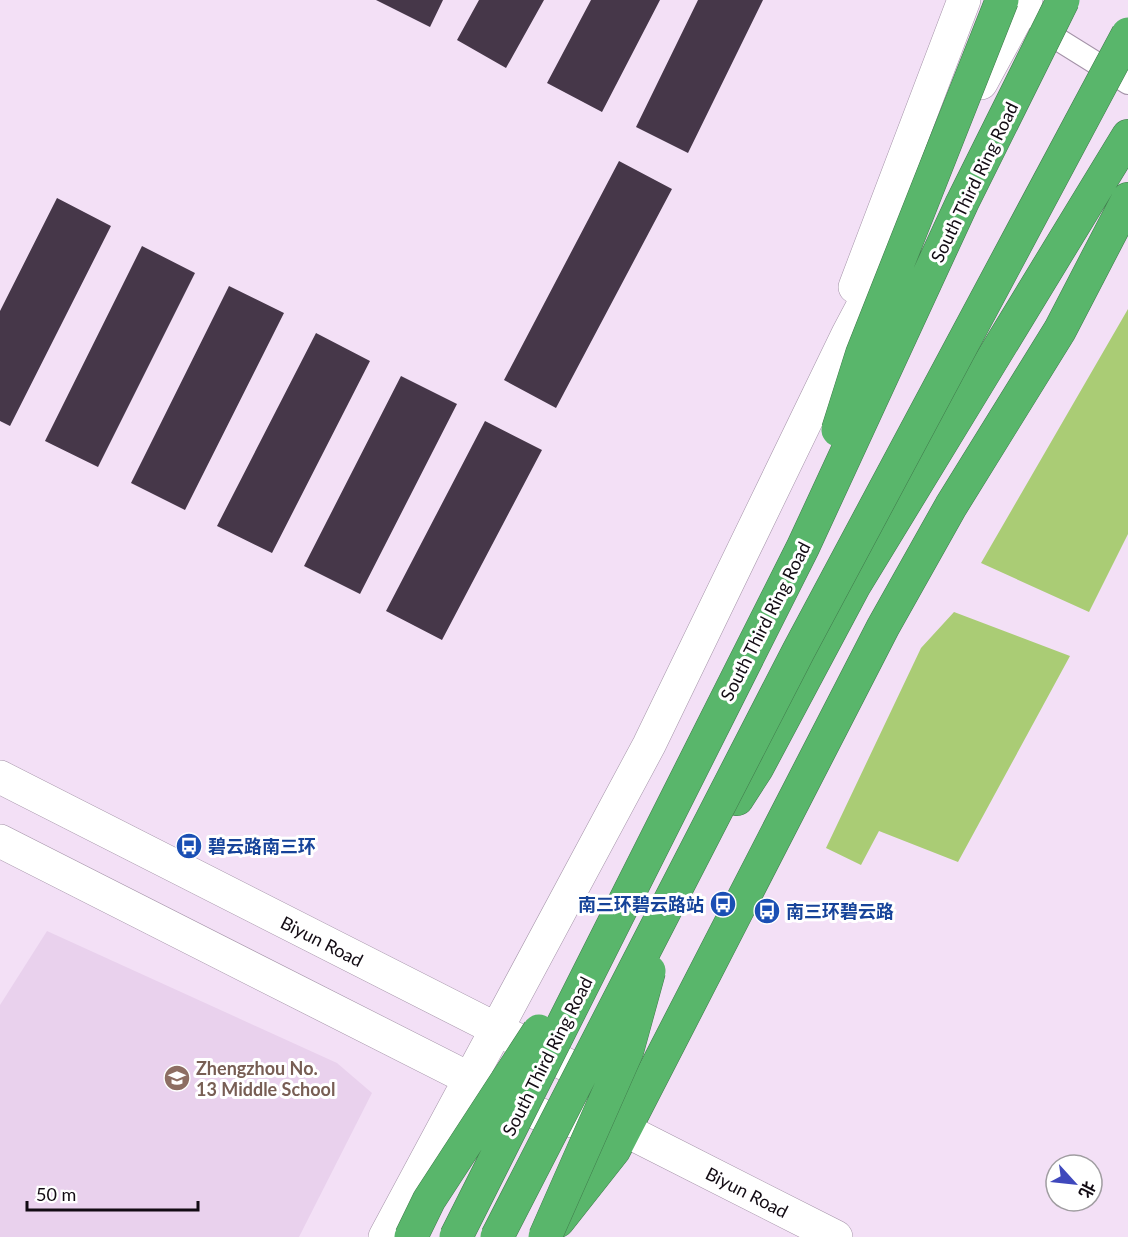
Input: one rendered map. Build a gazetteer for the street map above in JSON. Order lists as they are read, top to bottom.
{
  "streets": {
    "highway": ["South Third Ring Road"],
    "street": ["Biyun Road"]
  },
  "places": {
    "bus stop": ["碧云路南三环", "南三环碧云路站", "南三环碧云路"],
    "school or university": ["Zhengzhou No. 13 Middle School"]
  },
  "scale_bar": "50 m",
  "north": "bottom right"
}
